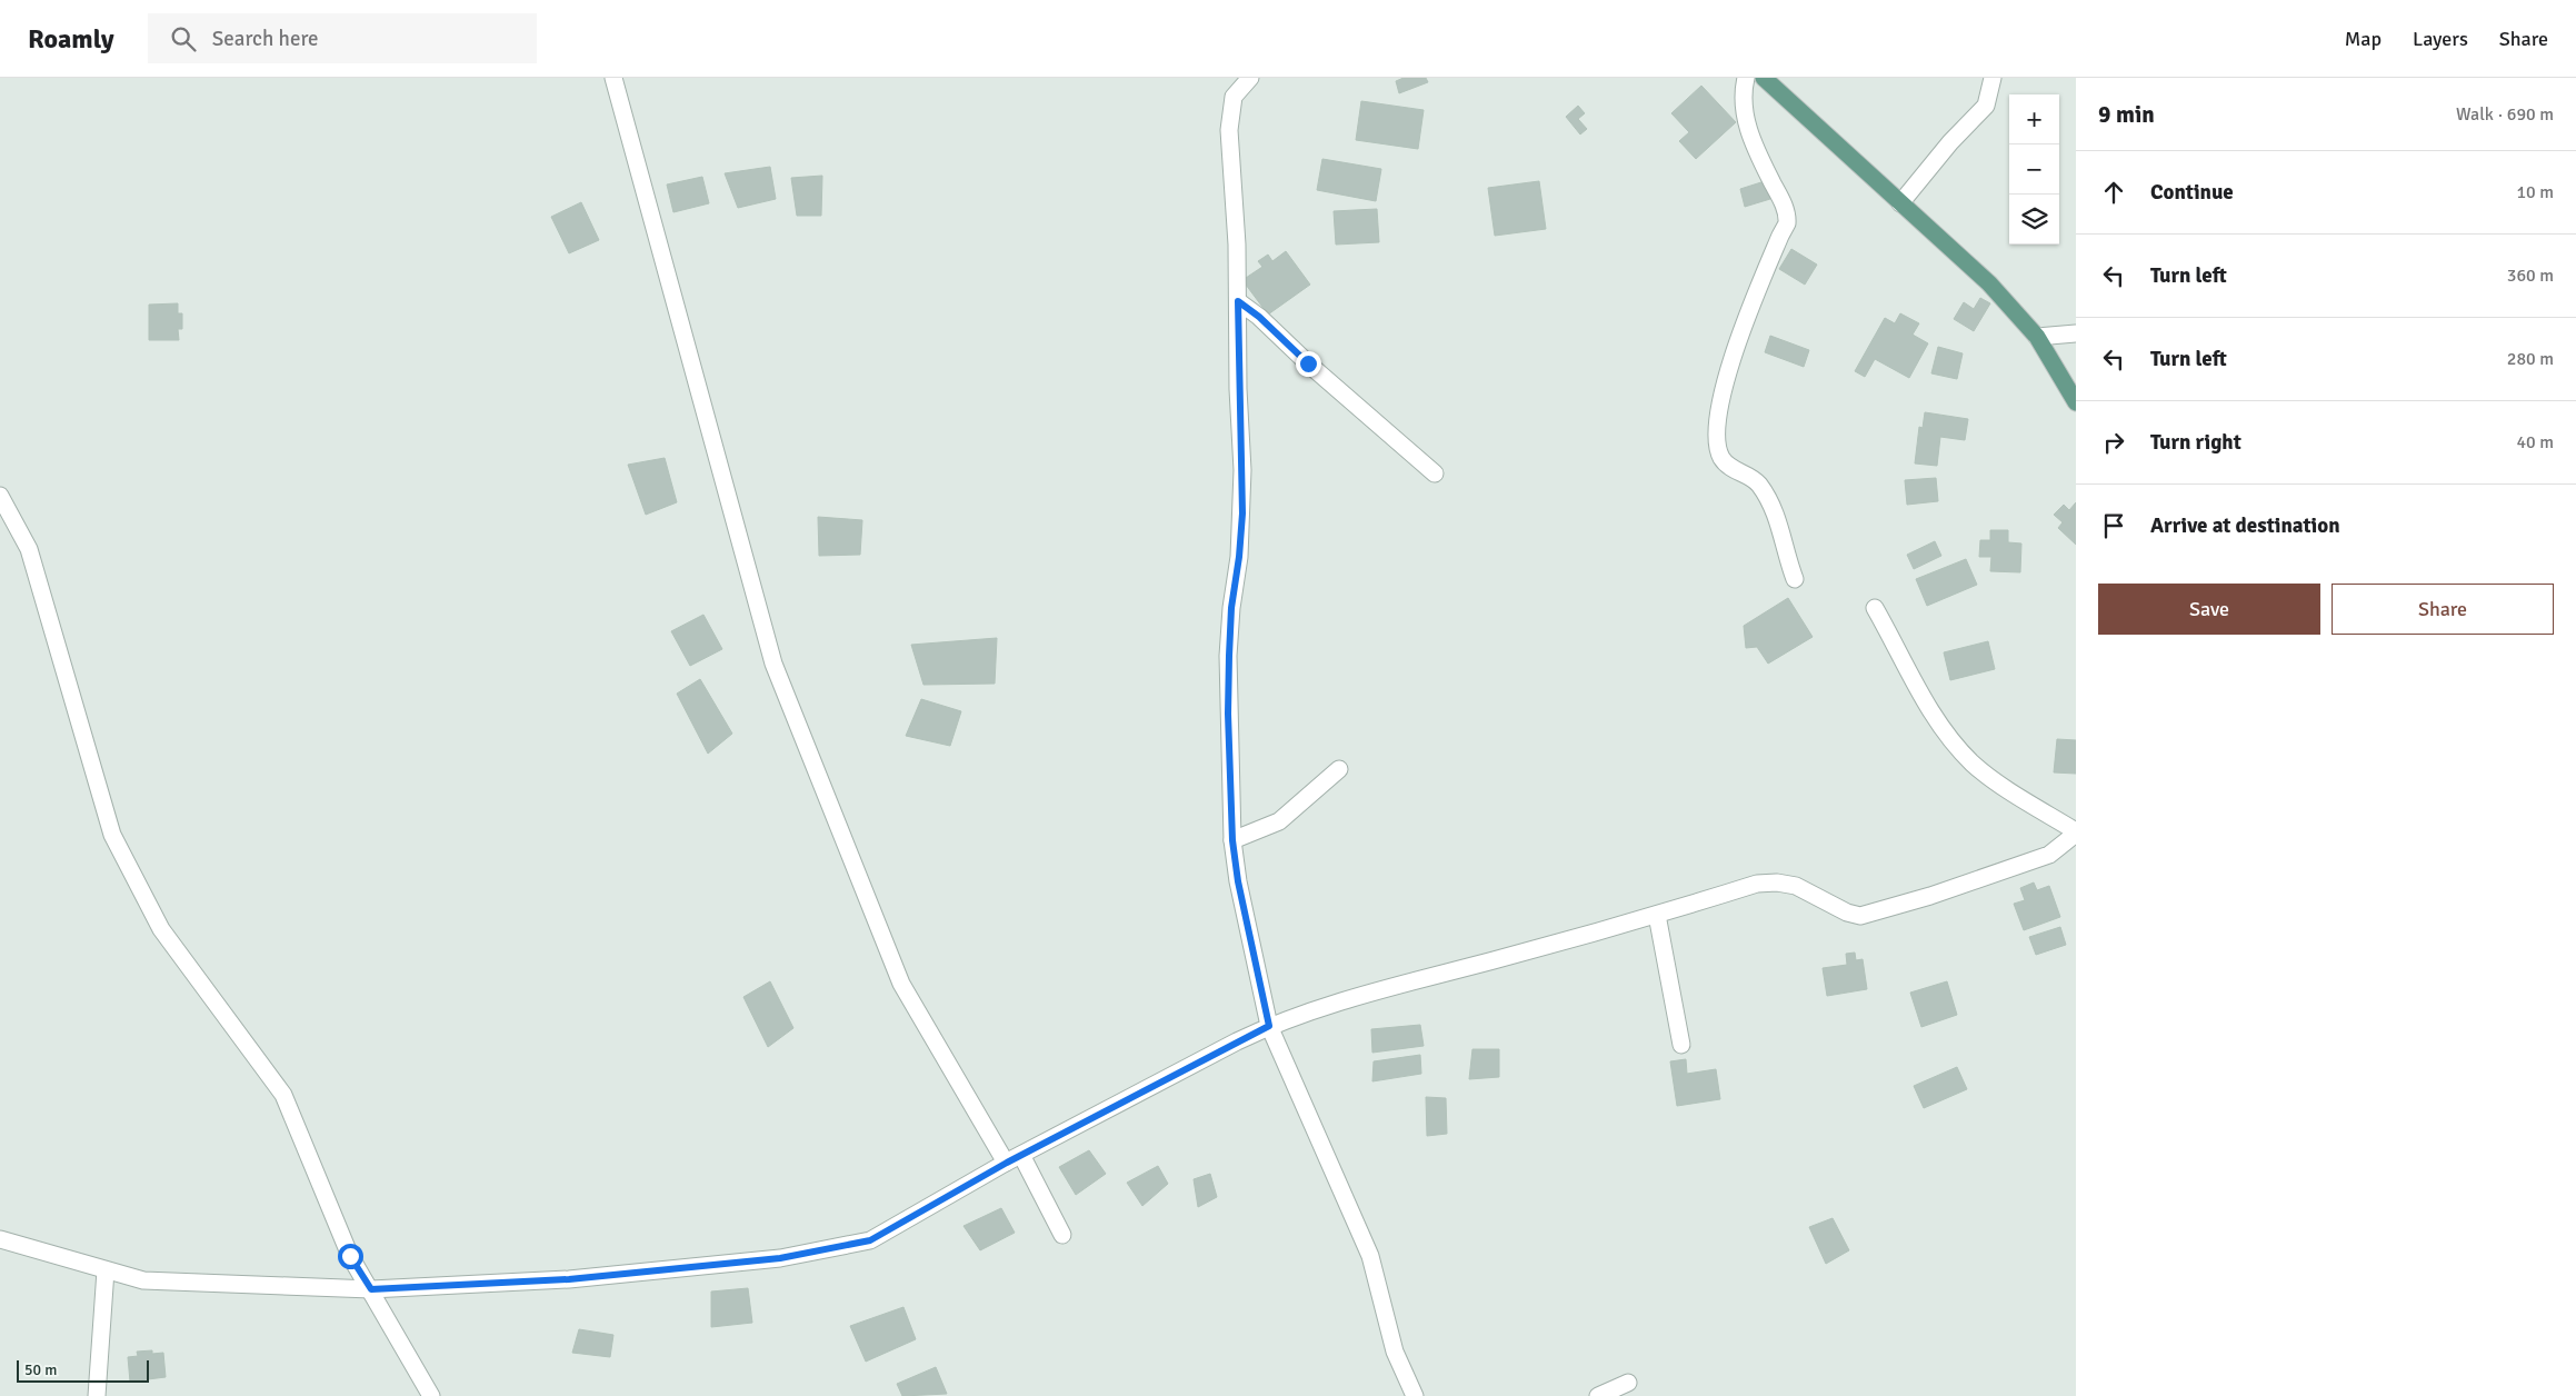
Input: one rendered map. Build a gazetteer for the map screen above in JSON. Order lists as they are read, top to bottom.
{
  "scale_bar": "50 m",
  "page": {
    "header": "Roamly",
    "search": "Search here",
    "nav": ["Map", "Layers", "Share"],
    "heading": ["9 min", "Walk · 690 m"],
    "map_buttons": ["+", "−"],
    "list": [
      ["Continue", "10 m"],
      ["Turn left", "360 m"],
      ["Turn left", "280 m"],
      ["Turn right", "40 m"],
      "Arrive at destination"
    ],
    "buttons": ["Save", "Share"],
    "scale": "50 m"
  }
}
